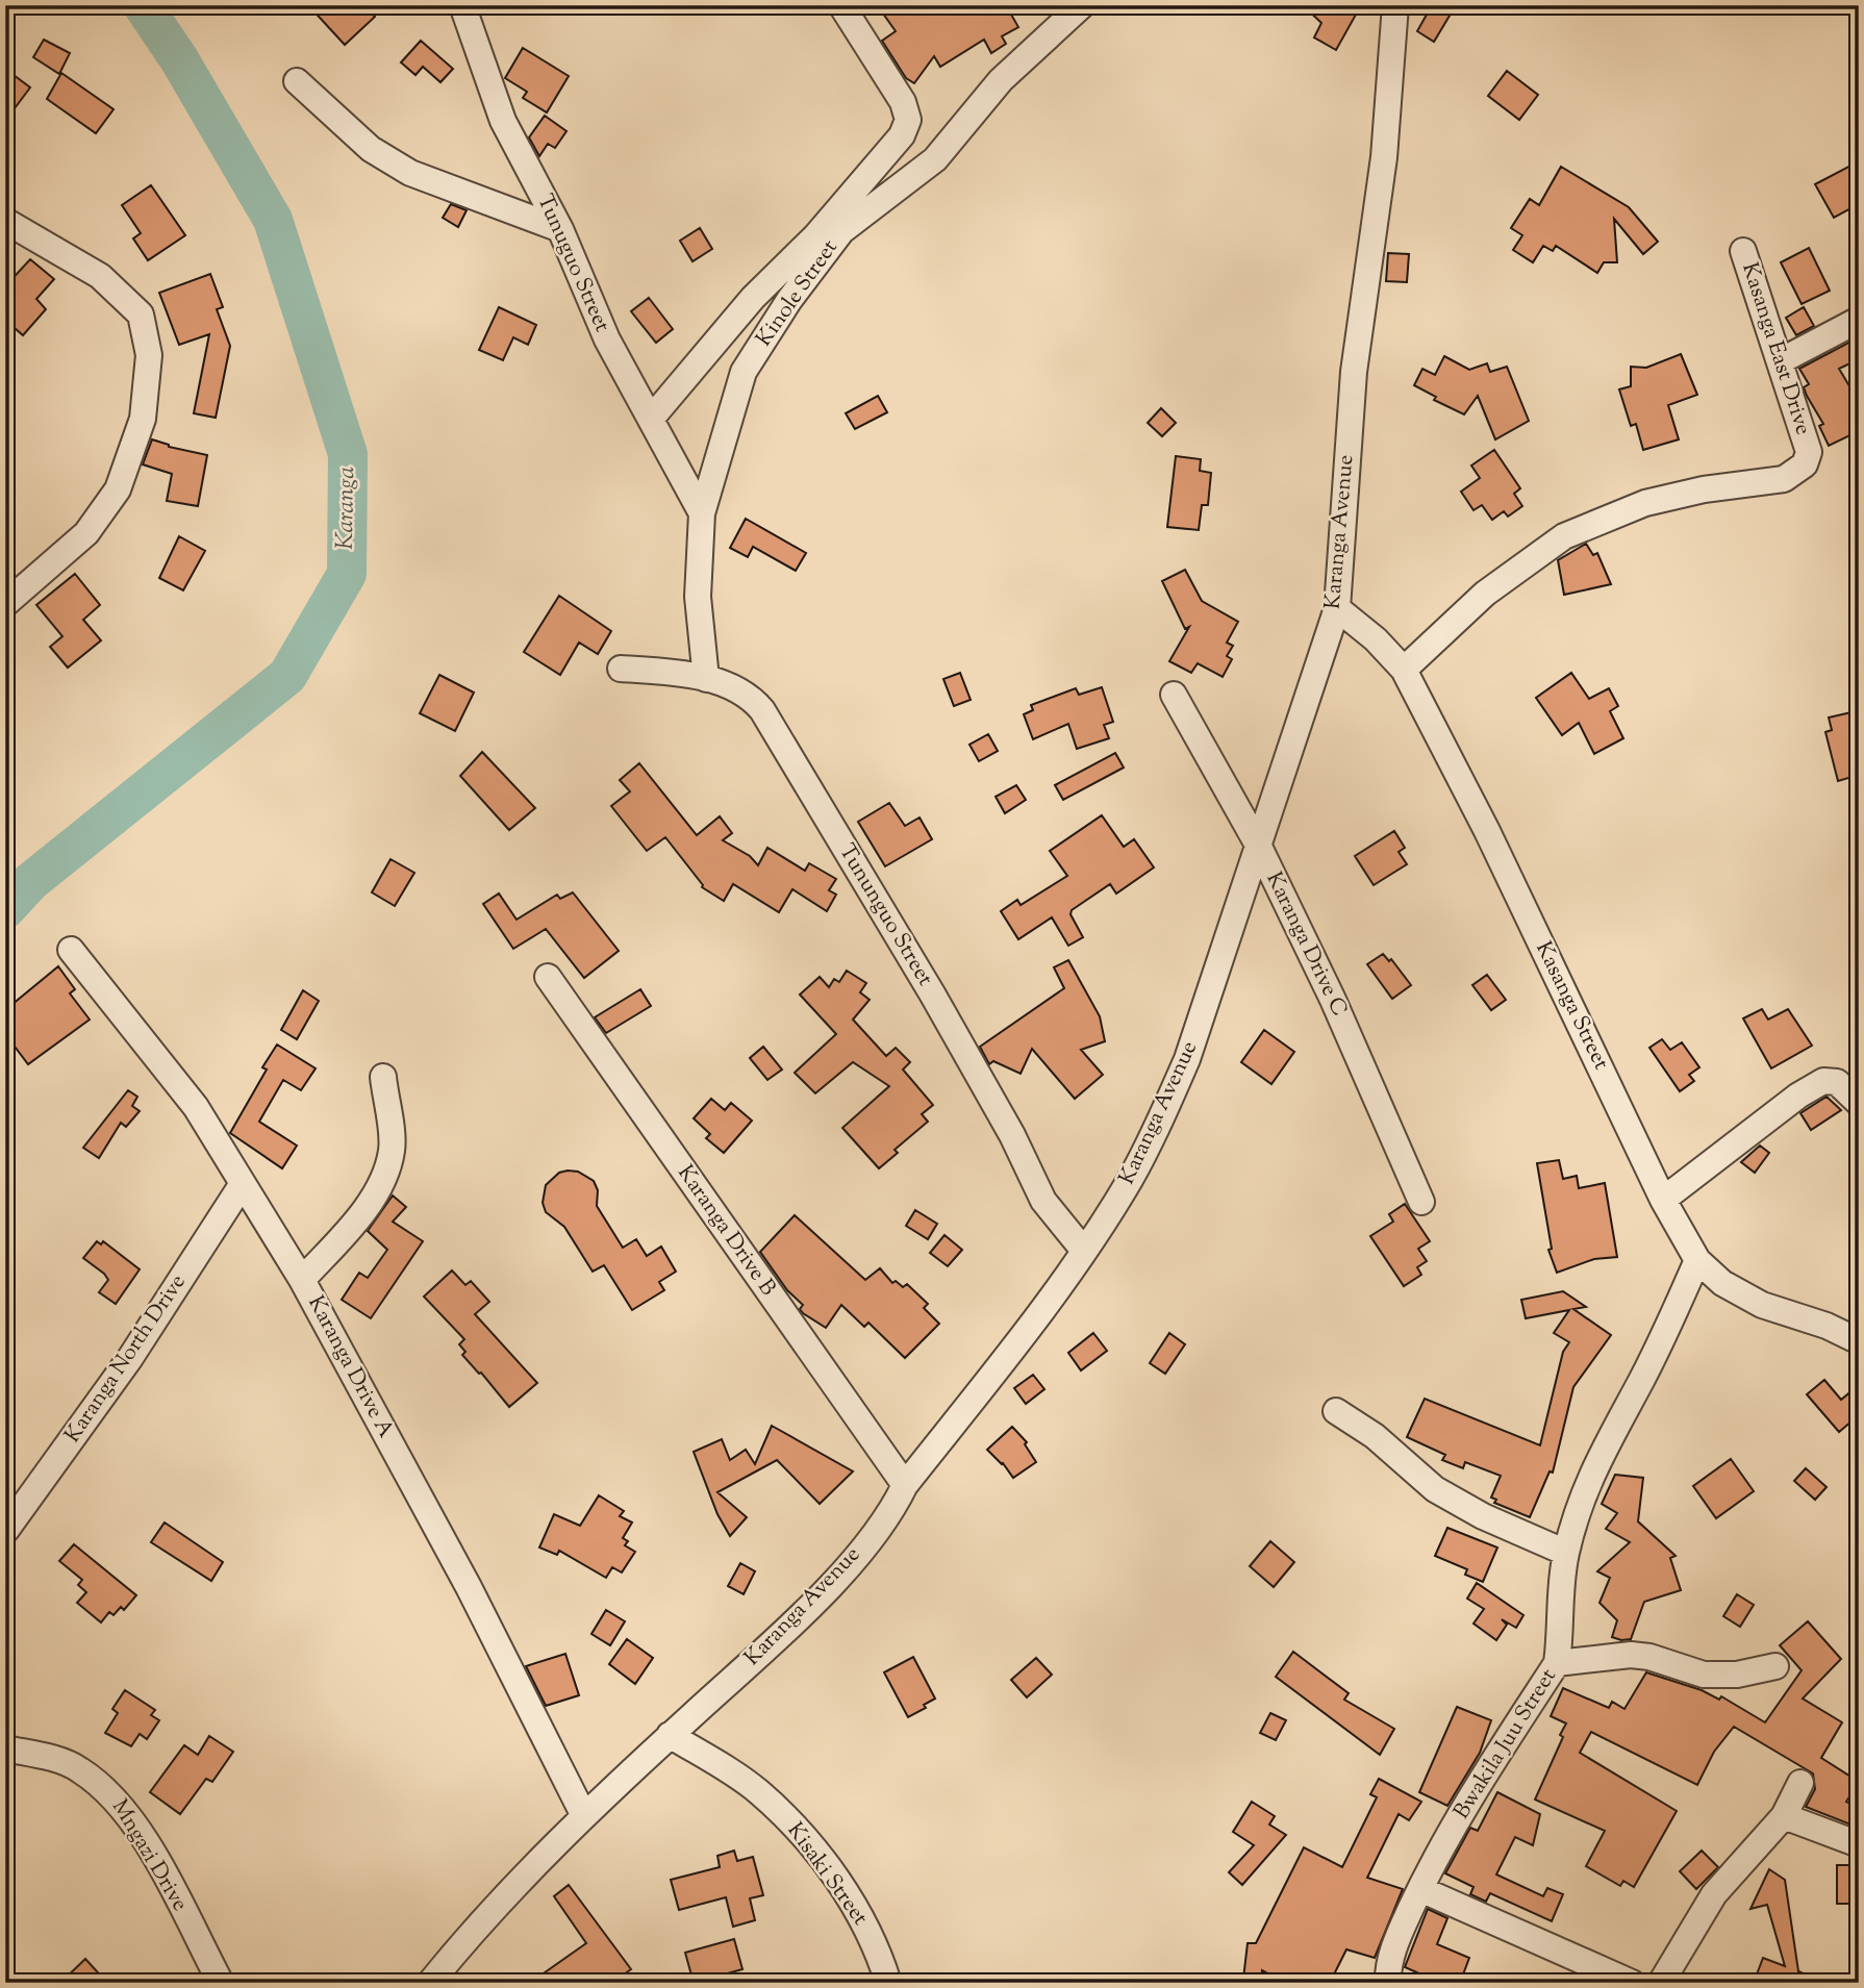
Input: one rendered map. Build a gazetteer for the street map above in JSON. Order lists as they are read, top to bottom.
{
  "streets": {
    "street": [
      "Tunuguo Street",
      "Kinole Street",
      "Kasanga East Drive",
      "Karanga Avenue",
      "Tununguo Street",
      "Karanga Drive C",
      "Kasanga Street",
      "Karanga Drive B",
      "Karanga North Drive",
      "Karanga Drive A",
      "Bwakila Juu Street",
      "Mngazi Drive",
      "Kisaki Street"
    ]
  },
  "crossings": [
    ["Tunuguo Street", "Kinole Street"],
    ["Kinole Street", "Tununguo Street"],
    ["Kasanga East Drive", "Kasanga Street"],
    ["Karanga Avenue", "Tununguo Street"],
    ["Karanga Avenue", "Karanga Drive C"],
    ["Karanga Avenue", "Kasanga Street"],
    ["Karanga Avenue", "Karanga Drive B"],
    ["Karanga Avenue", "Karanga Drive A"],
    ["Karanga Avenue", "Kisaki Street"],
    ["Kasanga Street", "Bwakila Juu Street"],
    ["Karanga North Drive", "Karanga Drive A"]
  ],
  "water": ["Karanga"]
}
